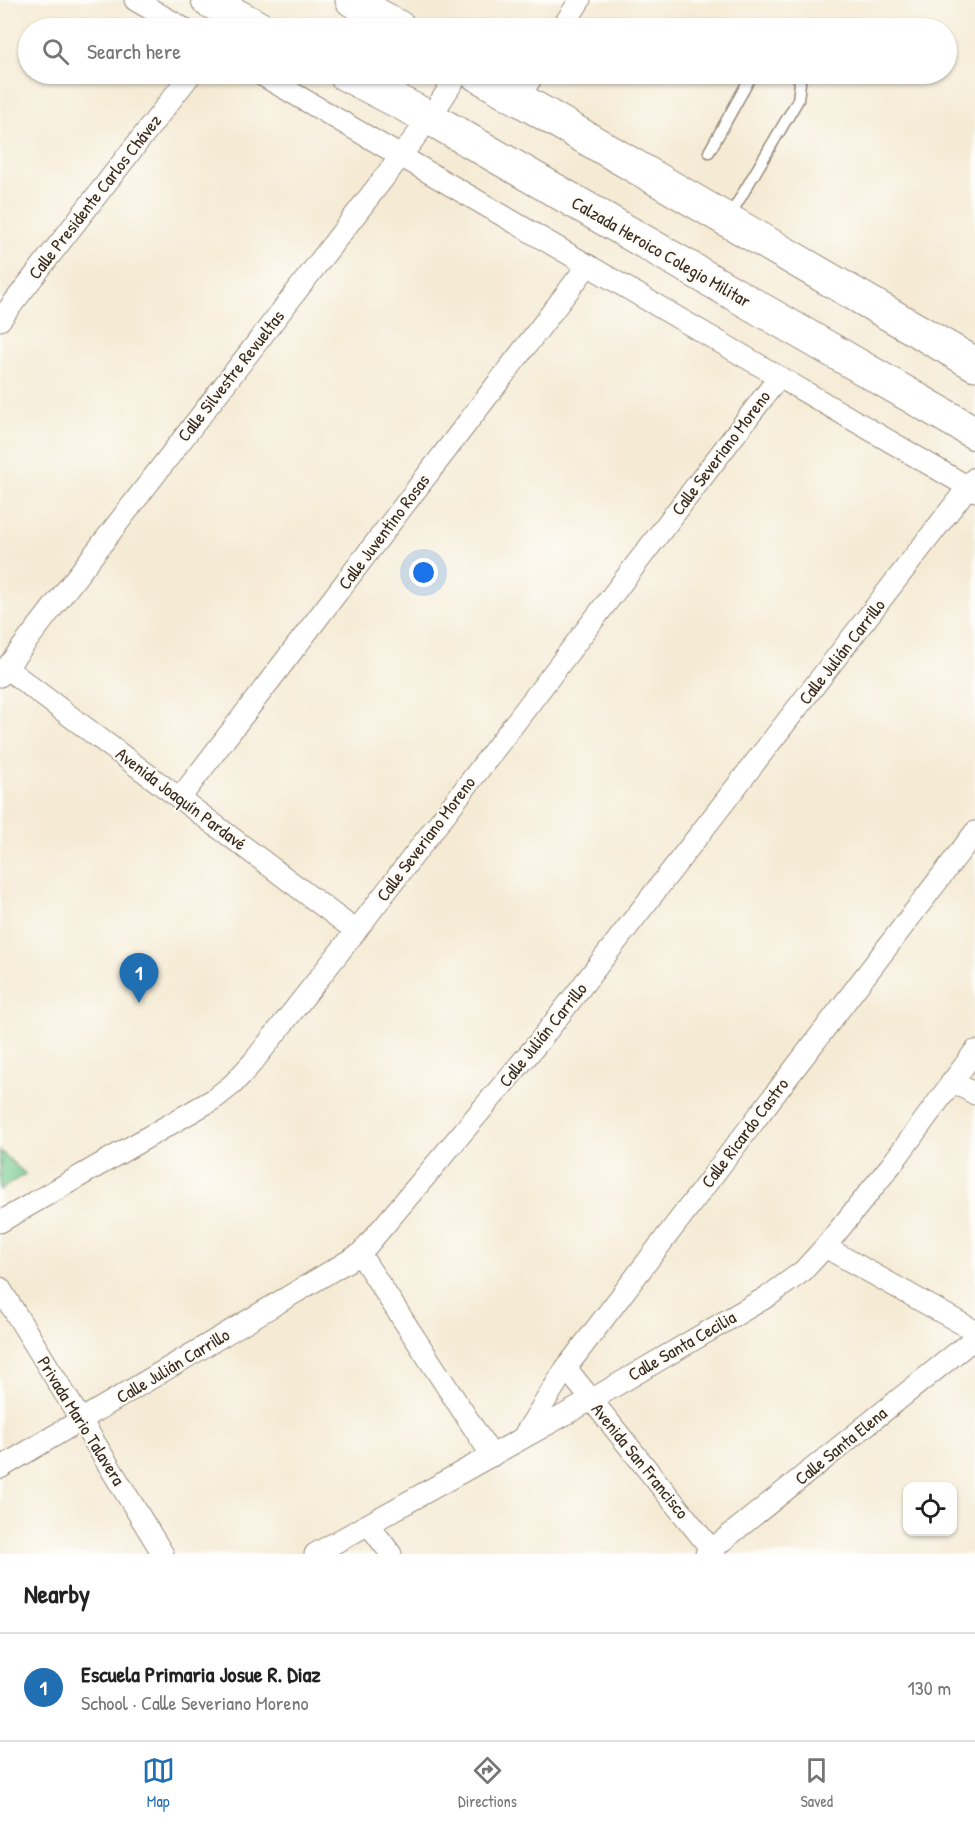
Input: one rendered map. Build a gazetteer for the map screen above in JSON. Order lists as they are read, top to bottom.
{
  "streets": {
    "main road": ["Calzada Heroico Colegio Militar"],
    "street": [
      "Calle Presidente Carlos Chávez",
      "Calle Silvestre Revueltas",
      "Calle Severiano Moreno",
      "Calle Juventino Rosas",
      "Calle Julián Carrillo",
      "Avenida Joaquín Pardavé",
      "Calle Ricardo Castro",
      "Calle Santa Cecilia",
      "Privada Mario Talavera",
      "Calle Santa Elena",
      "Avenida San Francisco"
    ]
  },
  "crossings": [
    ["Calzada Heroico Colegio Militar", "Calle Silvestre Revueltas"],
    ["Calle Silvestre Revueltas", "Avenida Joaquín Pardavé"],
    ["Calle Severiano Moreno", "Avenida Joaquín Pardavé"],
    ["Calle Juventino Rosas", "Avenida Joaquín Pardavé"],
    ["Calle Julián Carrillo", "Privada Mario Talavera"],
    ["Calle Ricardo Castro", "Calle Santa Cecilia"],
    ["Calle Ricardo Castro", "Avenida San Francisco"],
    ["Calle Santa Cecilia", "Avenida San Francisco"],
    ["Calle Santa Elena", "Avenida San Francisco"]
  ],
  "page": {
    "search": "Search here",
    "pins": "1",
    "heading": "Nearby",
    "list": [
      {
        "mark": "1",
        "name": "Escuela Primaria Josue R. Diaz",
        "note": "School · Calle Severiano Moreno",
        "value": "130 m"
      }
    ],
    "nav": ["Map", "Directions", "Saved"]
  }
}
